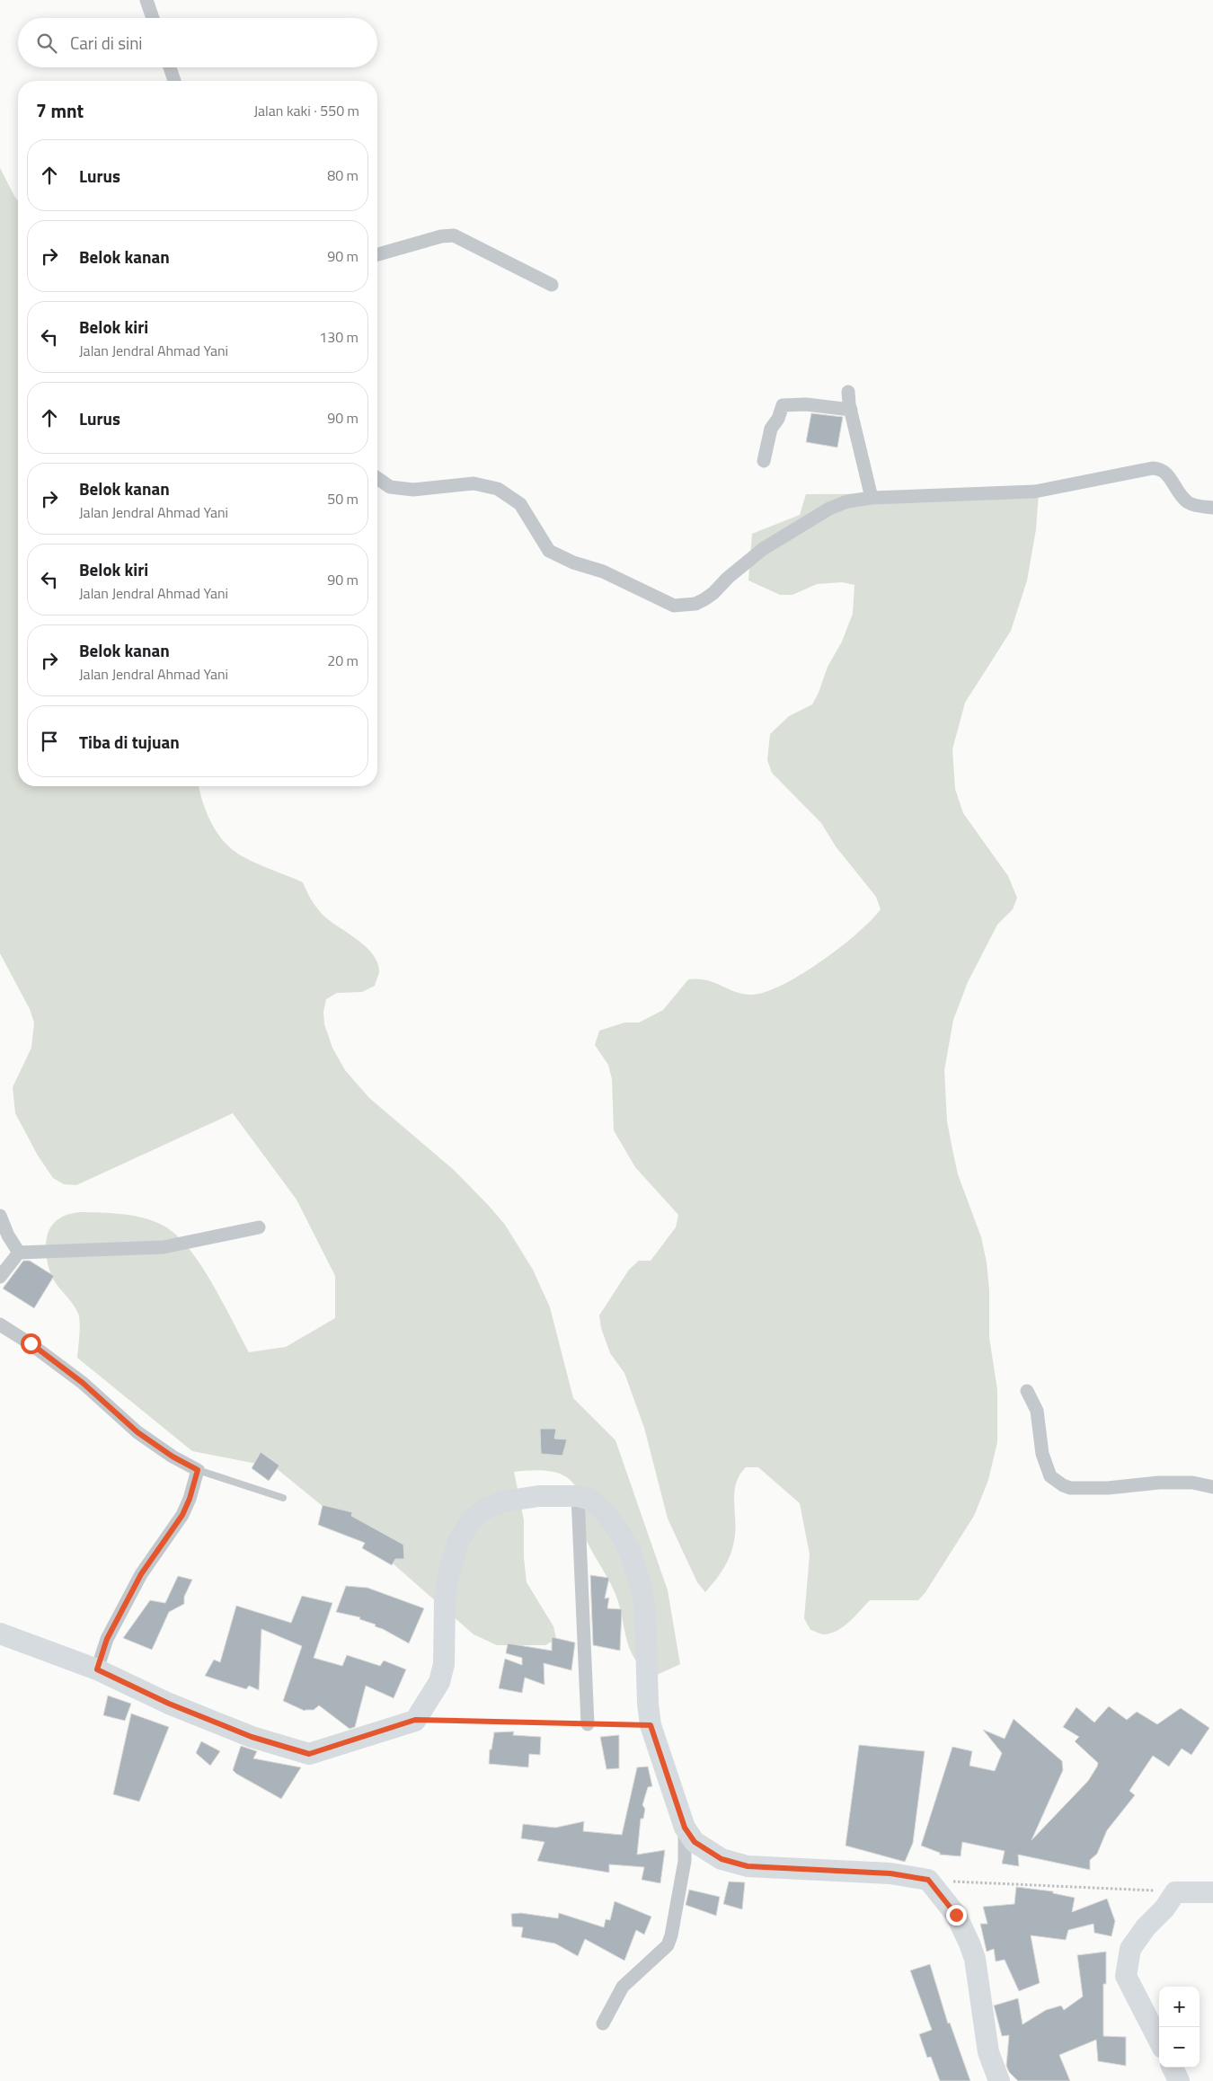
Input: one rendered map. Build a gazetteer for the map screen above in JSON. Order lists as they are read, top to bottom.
{
  "page": {
    "search": "Cari di sini",
    "heading": ["7 mnt", "Jalan kaki · 550 m"],
    "list": [
      ["Lurus", "80 m"],
      ["Belok kanan", "90 m"],
      ["Belok kiri", "Jalan Jendral Ahmad Yani", "130 m"],
      ["Lurus", "90 m"],
      ["Belok kanan", "Jalan Jendral Ahmad Yani", "50 m"],
      ["Belok kiri", "Jalan Jendral Ahmad Yani", "90 m"],
      ["Belok kanan", "Jalan Jendral Ahmad Yani", "20 m"],
      "Tiba di tujuan"
    ],
    "map_buttons": ["+", "−"]
  }
}
